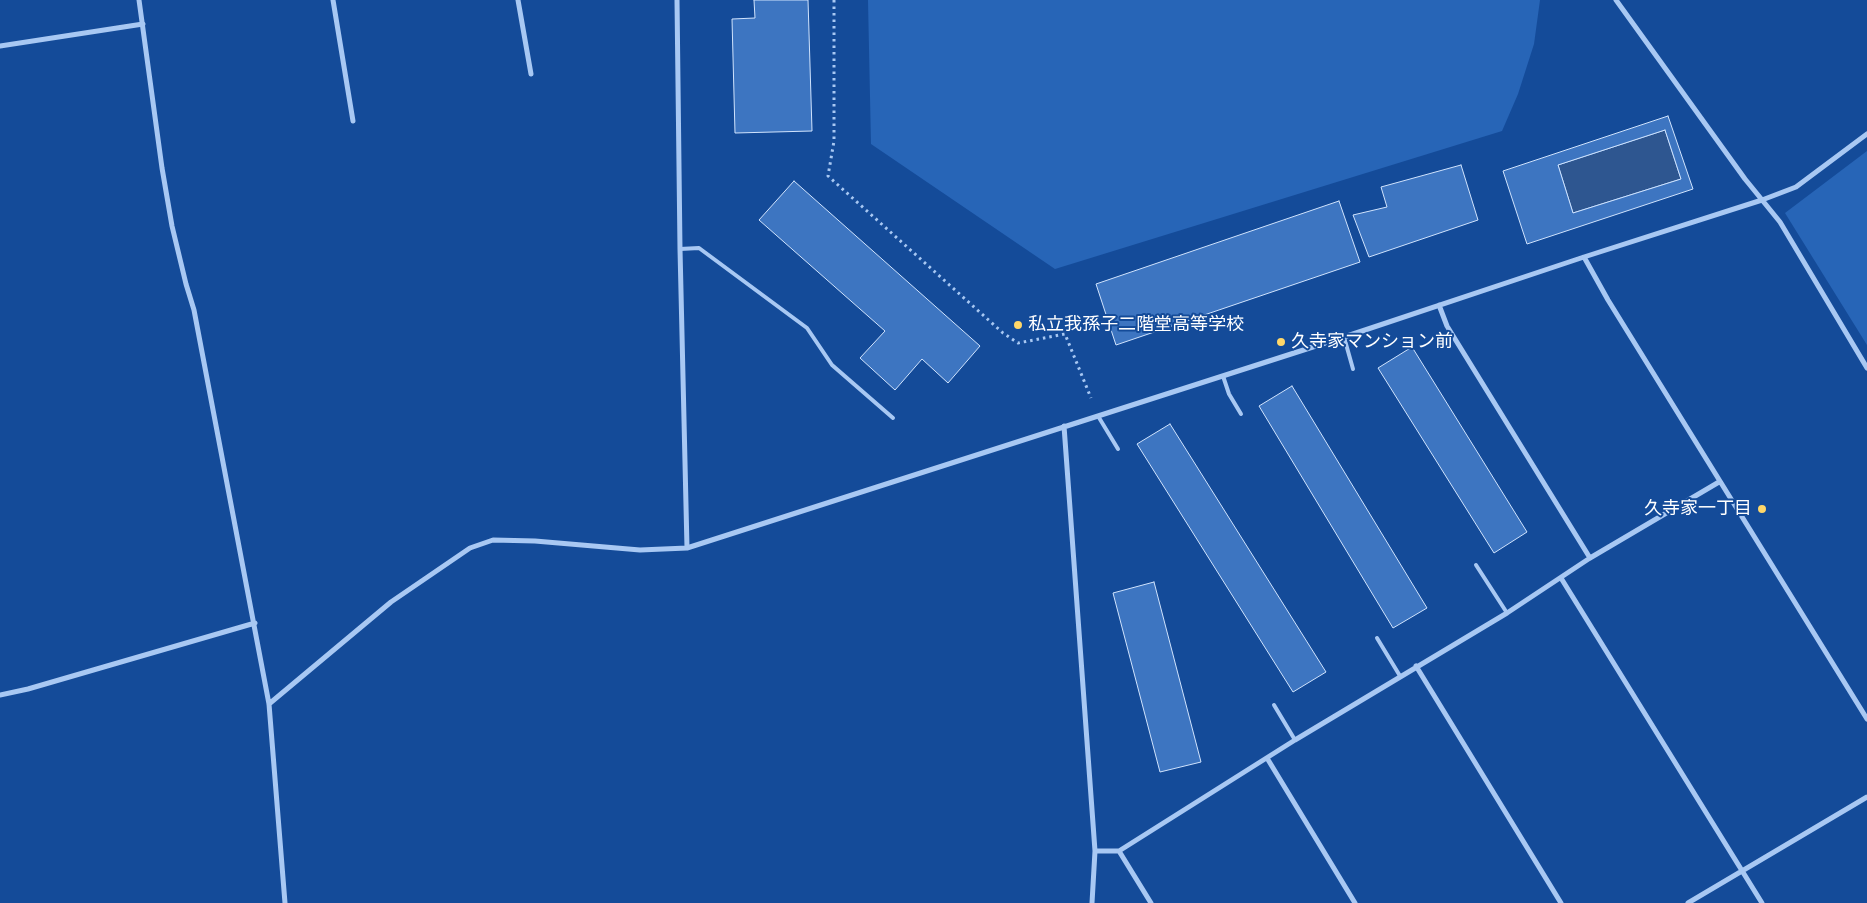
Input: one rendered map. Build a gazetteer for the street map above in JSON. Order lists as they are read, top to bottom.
{
  "places": ["私立我孫子二階堂高等学校", "久寺家マンション前", "久寺家一丁目"]
}
